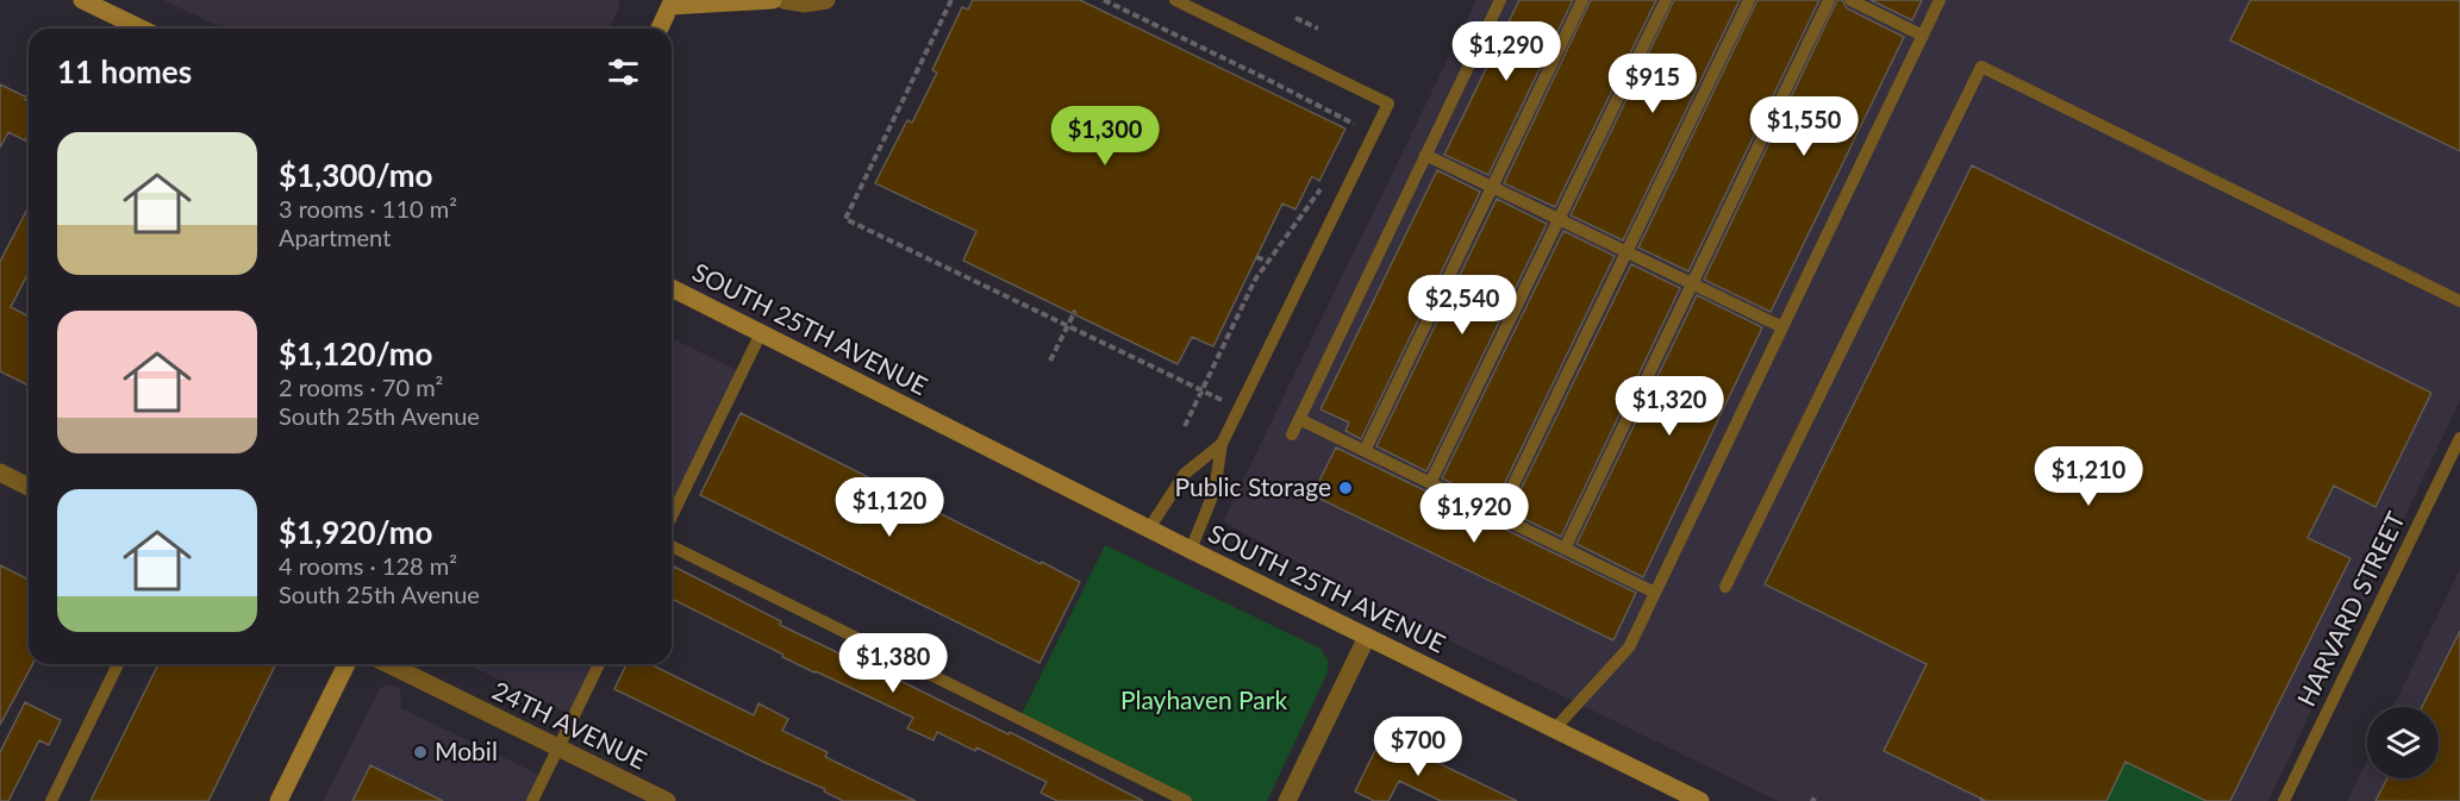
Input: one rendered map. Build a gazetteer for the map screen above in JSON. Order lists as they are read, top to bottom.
{
  "streets": {
    "main road": ["SOUTH 25TH AVENUE"],
    "street": ["24TH AVENUE"],
    "lane": ["HARVARD STREET"]
  },
  "parks": ["Playhaven Park"],
  "places": ["Public Storage", "Mobil"],
  "page": {
    "price": [
      "$1,290",
      "$915",
      "$1,550",
      "$1,300",
      "$2,540",
      "$1,320",
      "$1,210",
      "$1,120",
      "$1,920",
      "$1,380",
      "$700"
    ],
    "heading": "11 homes",
    "list": [
      {
        "name": "$1,300/mo",
        "note": "3 rooms · 110 m² · Apartment"
      },
      {
        "name": "$1,120/mo",
        "note": "2 rooms · 70 m² · South 25th Avenue"
      },
      {
        "name": "$1,920/mo",
        "note": "4 rooms · 128 m² · South 25th Avenue"
      }
    ]
  }
}
